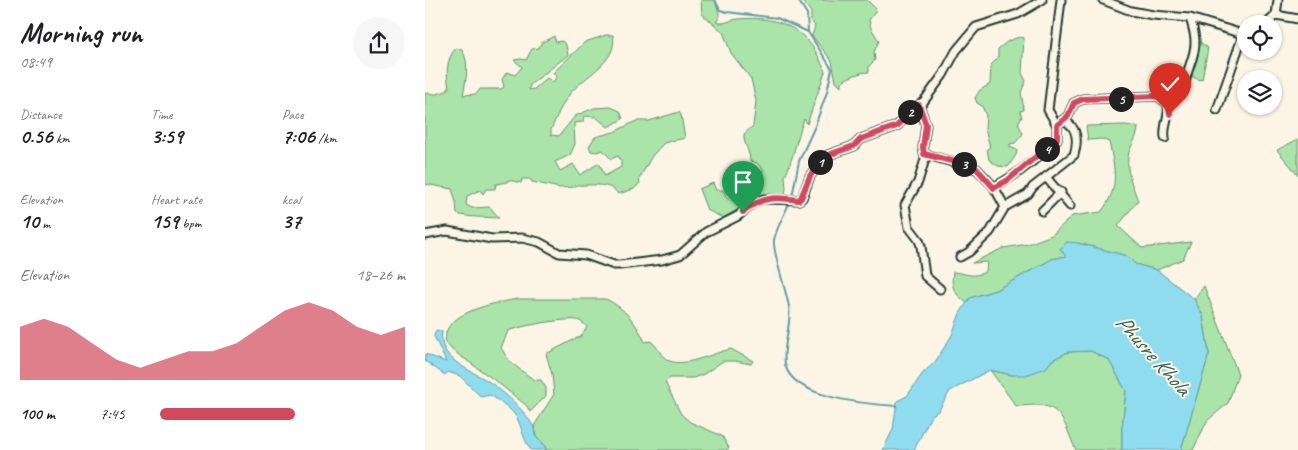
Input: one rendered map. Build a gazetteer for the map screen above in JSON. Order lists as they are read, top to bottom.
{
  "water": ["Phusre Khola"],
  "page": {
    "heading": ["Morning run", "08:49"],
    "stats": [
      ["Distance", "0.56 km"],
      ["Time", "3:59"],
      ["Pace", "7:06 /km"],
      ["Elevation", "10 m"],
      ["Heart rate", "159 bpm"],
      ["kcal", "37"]
    ],
    "pins": [
      "5",
      "2",
      "4",
      "1",
      "3"
    ],
    "chart": ["Elevation", "18–26 m"],
    "list": [
      {
        "name": "100 m",
        "note": "7:45"
      }
    ]
  }
}
